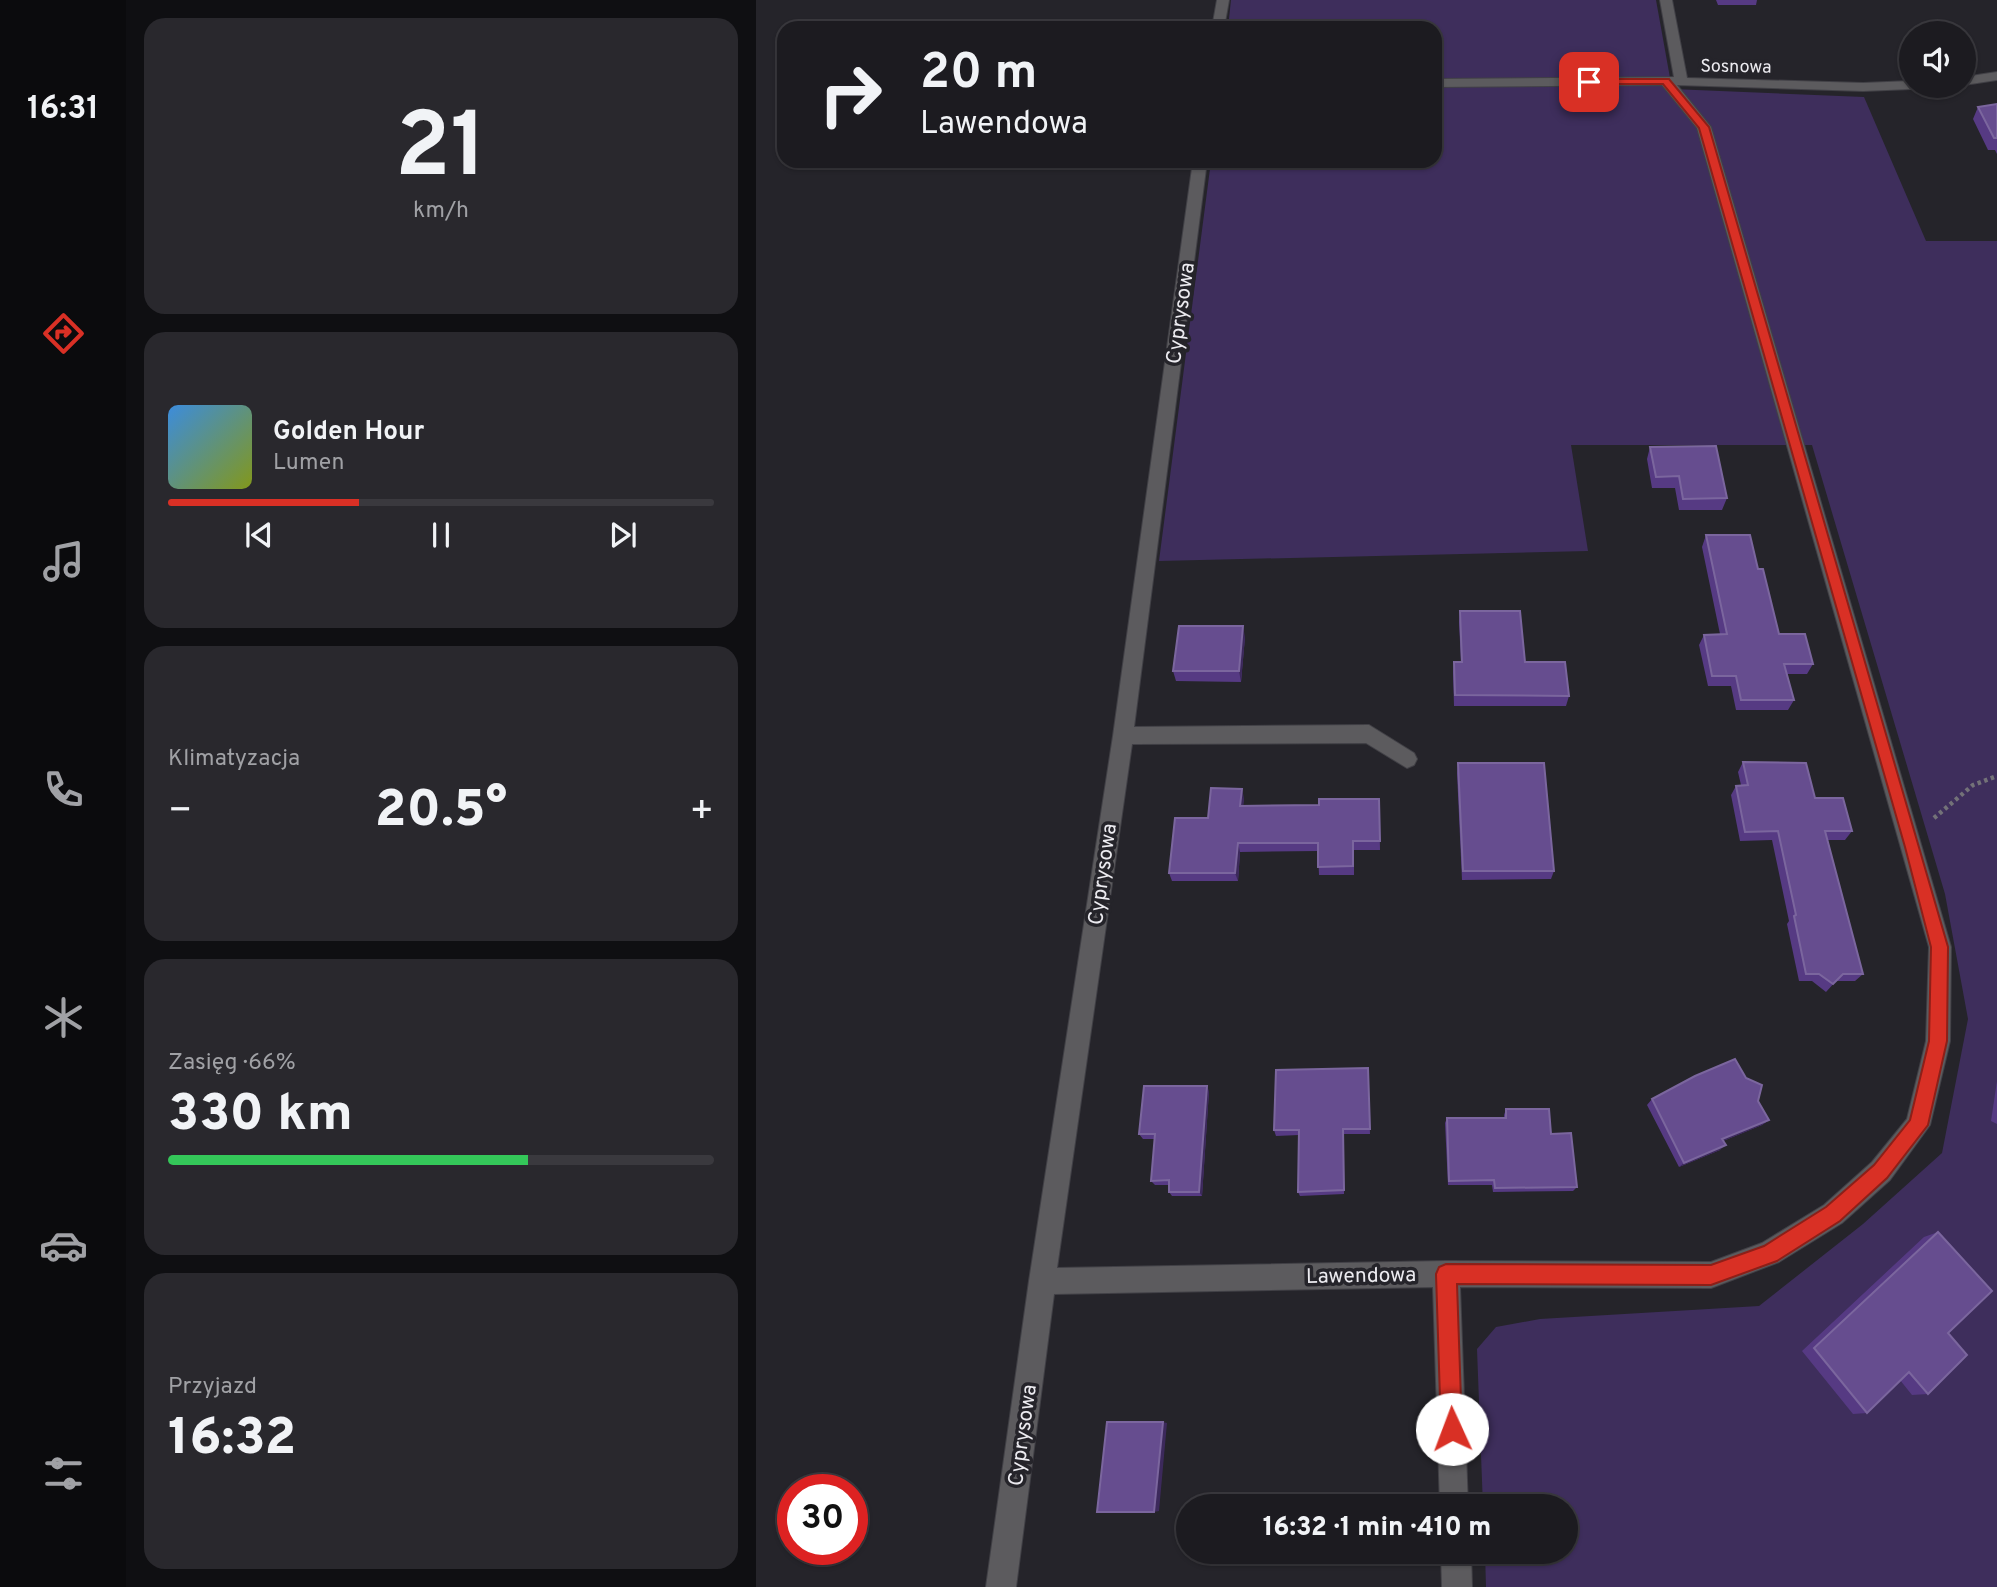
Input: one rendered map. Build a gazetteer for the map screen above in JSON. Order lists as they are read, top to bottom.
{
  "streets": {
    "street": ["Sosnowa", "Cyprysowa", "Lawendowa"]
  },
  "crossings": [
    ["Sosnowa", "Lawendowa"],
    ["Cyprysowa", "Lawendowa"]
  ],
  "page": {
    "tabs": "16:31",
    "tile": [
      ["21", "km/h"],
      "Klimatyzacja",
      ["Zasięg · 66%", "330 km"],
      ["Przyjazd", "16:32"]
    ],
    "turn": ["20 m", "Lawendowa"],
    "song": ["Golden Hour", "Lumen"],
    "heat": ["−", "20.5°", "+"],
    "limit": "30",
    "trip": "16:32 · 1 min · 410 m"
  }
}
